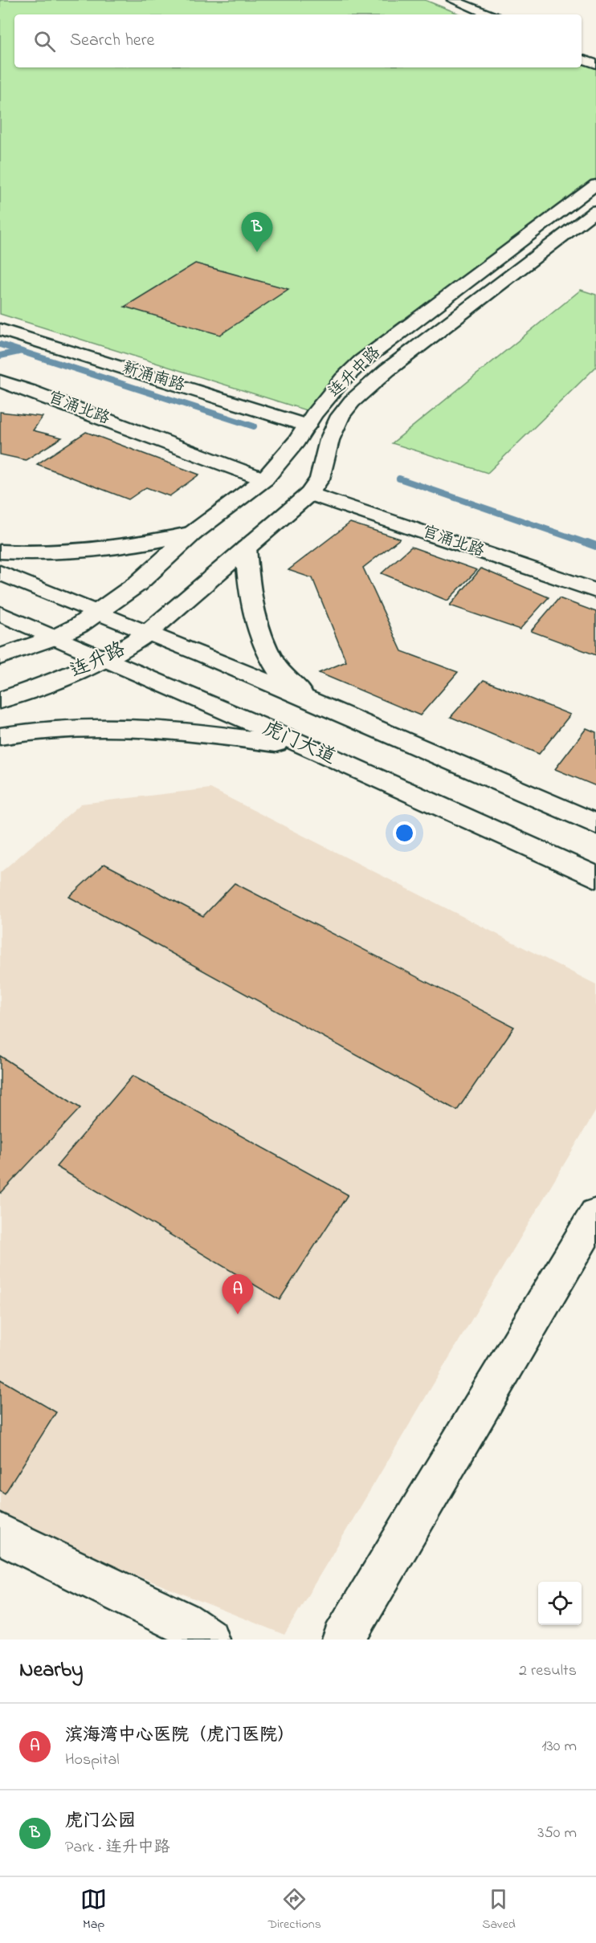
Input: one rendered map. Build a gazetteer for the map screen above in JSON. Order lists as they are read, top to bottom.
{
  "streets": {
    "main road": [
      "连升中路",
      "新涌南路",
      "官涌北路",
      "连升路",
      "虎门大道"
    ]
  },
  "crossings": [
    ["连升中路", "新涌南路"],
    ["连升中路", "官涌北路"],
    ["连升中路", "连升路"],
    ["连升路", "虎门大道"]
  ],
  "page": {
    "search": "Search here",
    "pins": ["B", "A"],
    "heading": ["Nearby", "2 results"],
    "list": [
      {
        "mark": "A",
        "name": "滨海湾中心医院（虎门医院）",
        "note": "Hospital",
        "value": "130 m"
      },
      {
        "mark": "B",
        "name": "虎门公园",
        "note": "Park · 连升中路",
        "value": "350 m"
      }
    ],
    "nav": ["Map", "Directions", "Saved"]
  }
}
